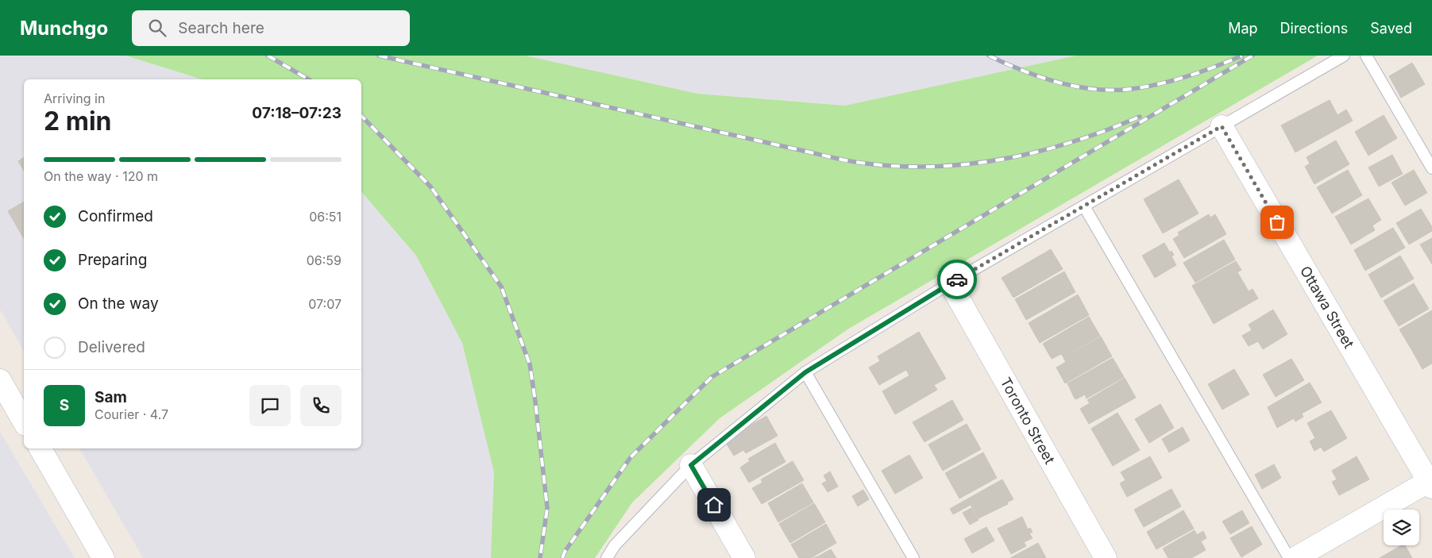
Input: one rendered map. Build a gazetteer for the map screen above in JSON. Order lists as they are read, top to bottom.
{
  "streets": {
    "street": ["Ottawa Street", "Toronto Street"]
  },
  "page": {
    "header": "Munchgo",
    "search": "Search here",
    "nav": ["Map", "Directions", "Saved"],
    "heading": ["2 min", "Arriving in", "07:18–07:23"],
    "panel": ["Sam", "Courier · 4.7"],
    "bar": "On the way · 120 m",
    "list": [
      ["Confirmed", "06:51"],
      ["Preparing", "06:59"],
      ["On the way", "07:07"],
      "Delivered"
    ],
    "round": "S"
  }
}
